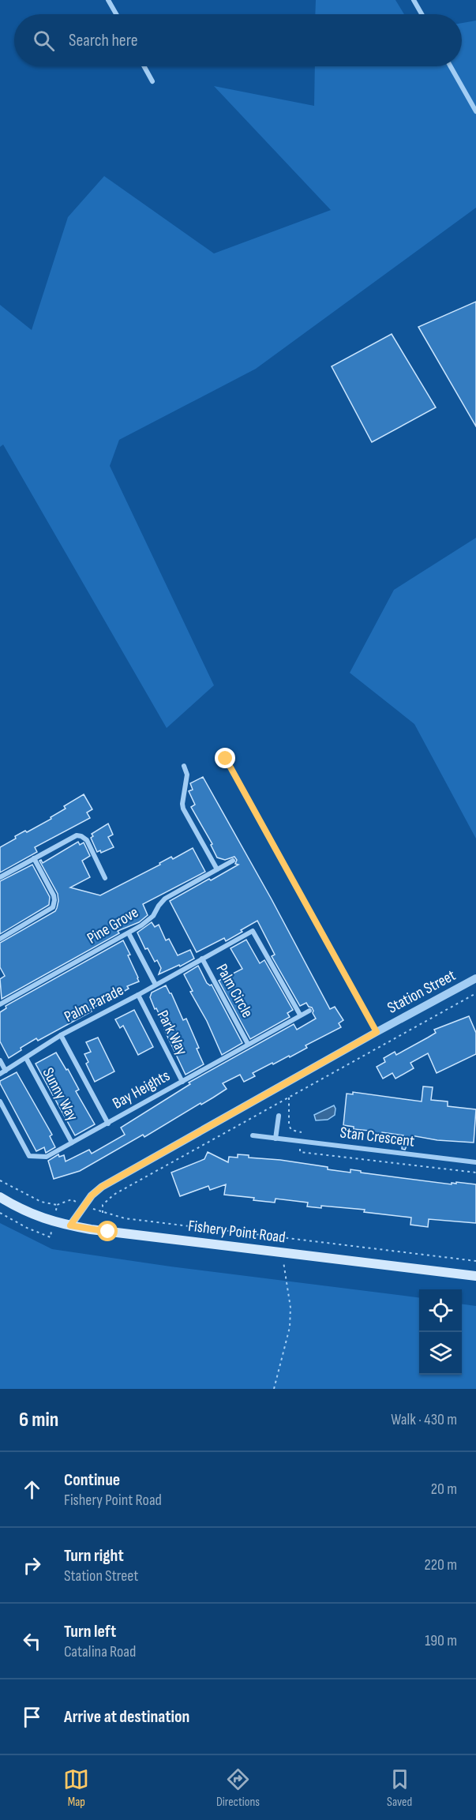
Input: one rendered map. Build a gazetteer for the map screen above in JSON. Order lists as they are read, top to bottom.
{
  "streets": {
    "main road": ["Fishery Point Road"],
    "street": [
      "Pine Grove",
      "Palm Circle",
      "Station Street",
      "Palm Parade",
      "Park Way",
      "Bay Heights",
      "Sunny Way",
      "Stan Crescent"
    ]
  },
  "crossings": [
    ["Palm Circle", "Palm Parade"],
    ["Palm Circle", "Bay Heights"],
    ["Station Street", "Fishery Point Road"],
    ["Palm Parade", "Park Way"],
    ["Palm Parade", "Sunny Way"],
    ["Park Way", "Bay Heights"],
    ["Bay Heights", "Sunny Way"]
  ],
  "page": {
    "search": "Search here",
    "heading": ["6 min", "Walk · 430 m"],
    "list": [
      ["Continue", "Fishery Point Road", "20 m"],
      ["Turn right", "Station Street", "220 m"],
      ["Turn left", "Catalina Road", "190 m"],
      "Arrive at destination"
    ],
    "nav": ["Map", "Directions", "Saved"]
  }
}
